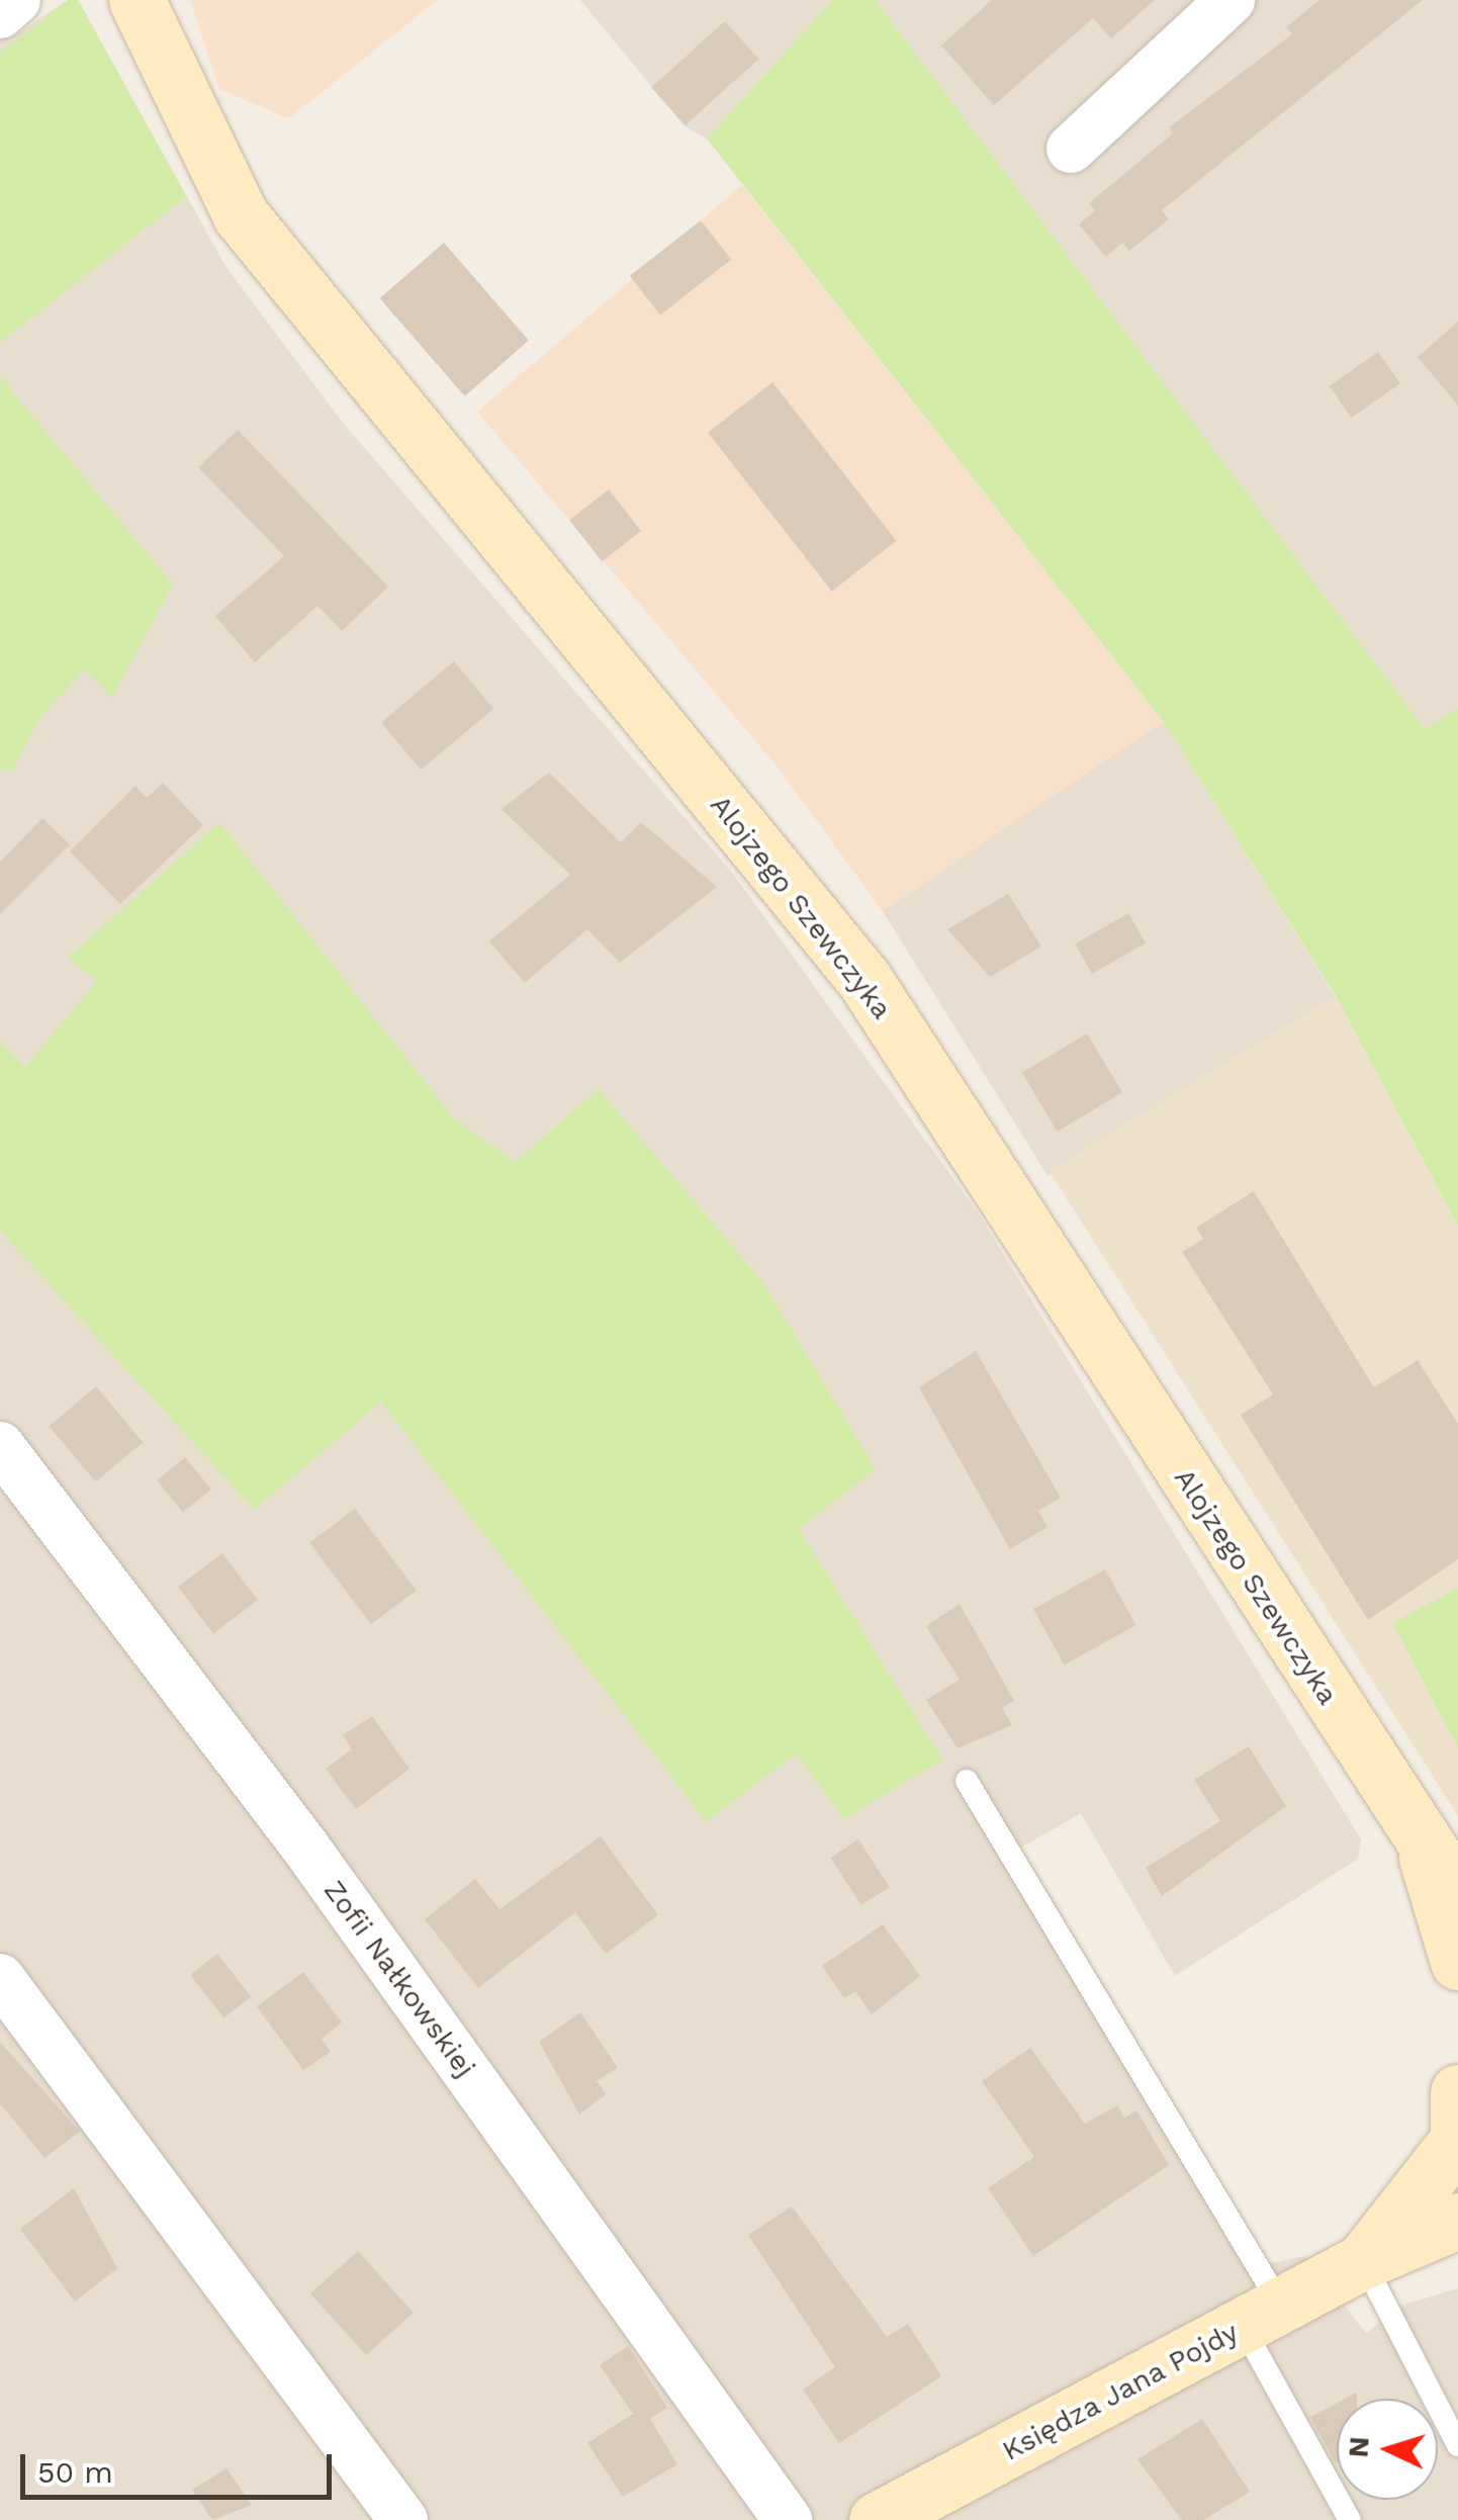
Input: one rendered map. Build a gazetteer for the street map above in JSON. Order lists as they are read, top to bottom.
{
  "streets": {
    "street": ["Alojzego Szewczyka", "Zofii Nałkowskiej", "Księdza Jana Pojdy"]
  },
  "scale_bar": "50 m",
  "north": "left"
}
